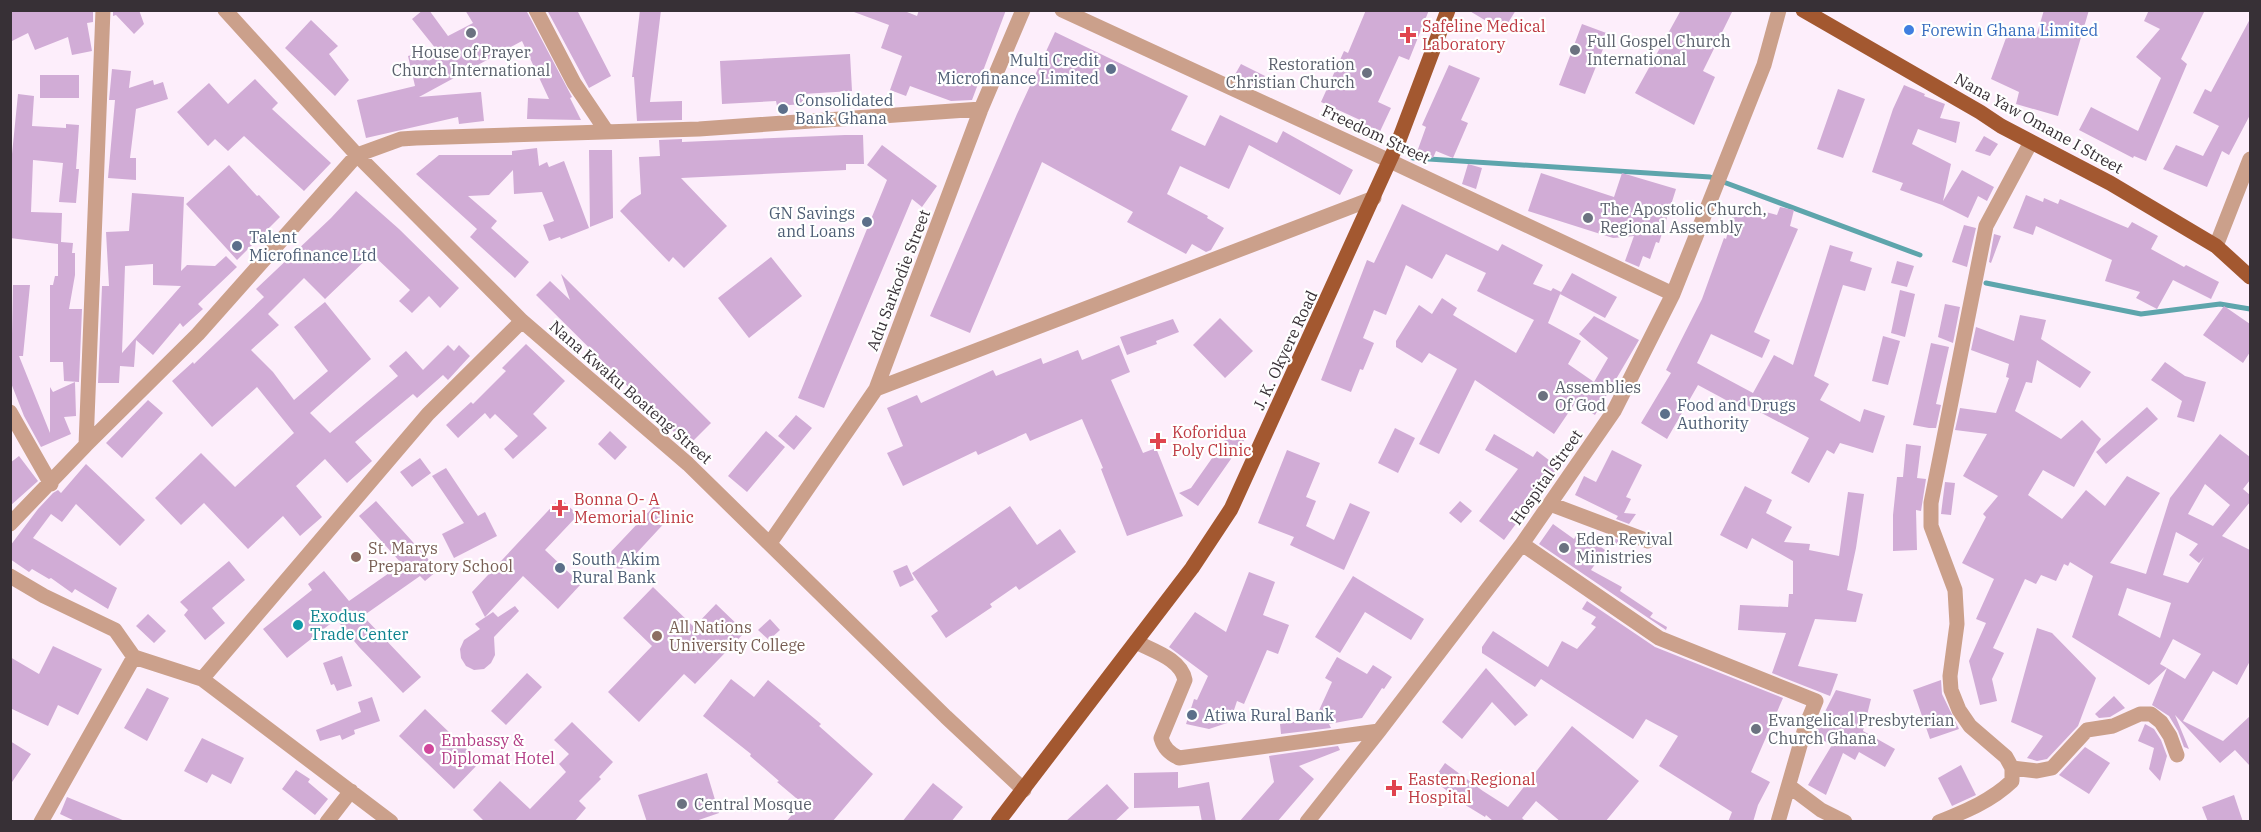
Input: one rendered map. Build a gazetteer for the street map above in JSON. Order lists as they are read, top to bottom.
{
  "streets": {
    "main road": ["Nana Yaw Omane I Street", "J. K. Okyere Road"],
    "street": [
      "Freedom Street",
      "Adu Sarkodie Street",
      "Nana Kwaku Boateng Street",
      "Hospital Street"
    ]
  },
  "crossings": [
    ["Freedom Street", "J. K. Okyere Road"],
    ["Freedom Street", "Hospital Street"],
    ["Adu Sarkodie Street", "Nana Kwaku Boateng Street"],
    ["J. K. Okyere Road", "Nana Kwaku Boateng Street"]
  ],
  "places": {
    "other": [
      "Forewin Ghana Limited",
      "House of Prayer Church International",
      "Full Gospel Church International",
      "Multi Credit Microfinance Limited",
      "Restoration Christian Church",
      "Consolidated Bank Ghana",
      "The Apostolic Church, Regional Assembly",
      "GN Savings and Loans",
      "Talent Microfinance Ltd",
      "Assemblies Of God",
      "Food and Drugs Authority",
      "Eden Revival Ministries",
      "St. Marys Preparatory School",
      "South Akim Rural Bank",
      "Exodus Trade Center",
      "All Nations University College",
      "Atiwa Rural Bank",
      "Evangelical Presbyterian Church Ghana",
      "Embassy & Diplomat Hotel",
      "Central Mosque"
    ],
    "health": [
      "Safeline Medical Laboratory",
      "Koforidua Poly Clinic",
      "Bonna O- A Memorial Clinic",
      "Eastern Regional Hospital"
    ]
  }
}
